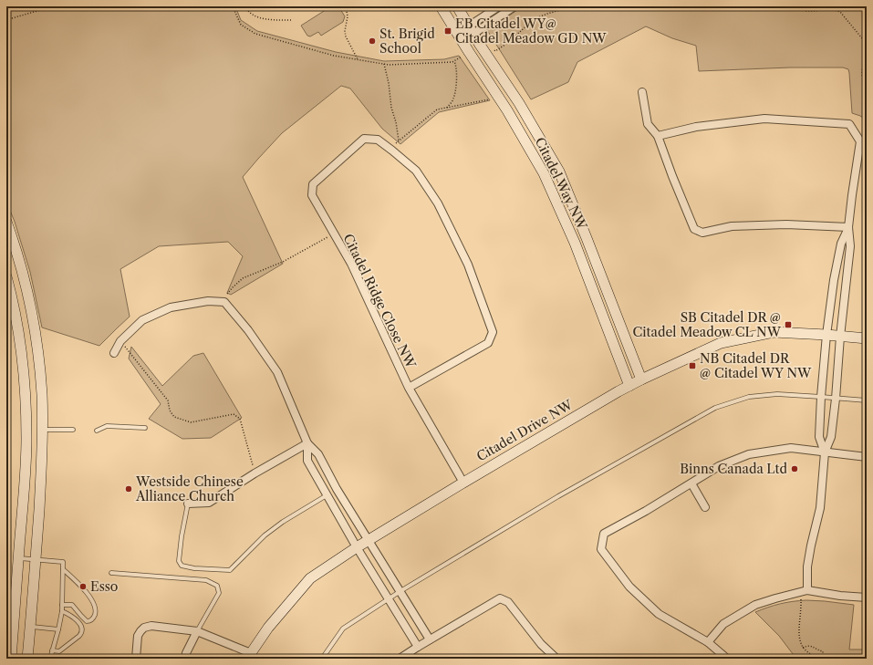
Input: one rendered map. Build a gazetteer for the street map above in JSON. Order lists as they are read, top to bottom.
{
  "streets": {
    "street": ["Citadel Way NW", "Citadel Ridge Close NW", "Citadel Drive NW"]
  },
  "crossings": [
    ["Citadel Way NW", "Citadel Drive NW"],
    ["Citadel Ridge Close NW", "Citadel Drive NW"]
  ],
  "places": {
    "transit": ["EB Citadel WY@ Citadel Meadow GD NW", "SB Citadel DR @ Citadel Meadow CL NW", "NB Citadel DR @ Citadel WY NW"],
    "other": [
      "St. Brigid School",
      "Binns Canada Ltd",
      "Westside Chinese Alliance Church",
      "Esso"
    ]
  }
}
